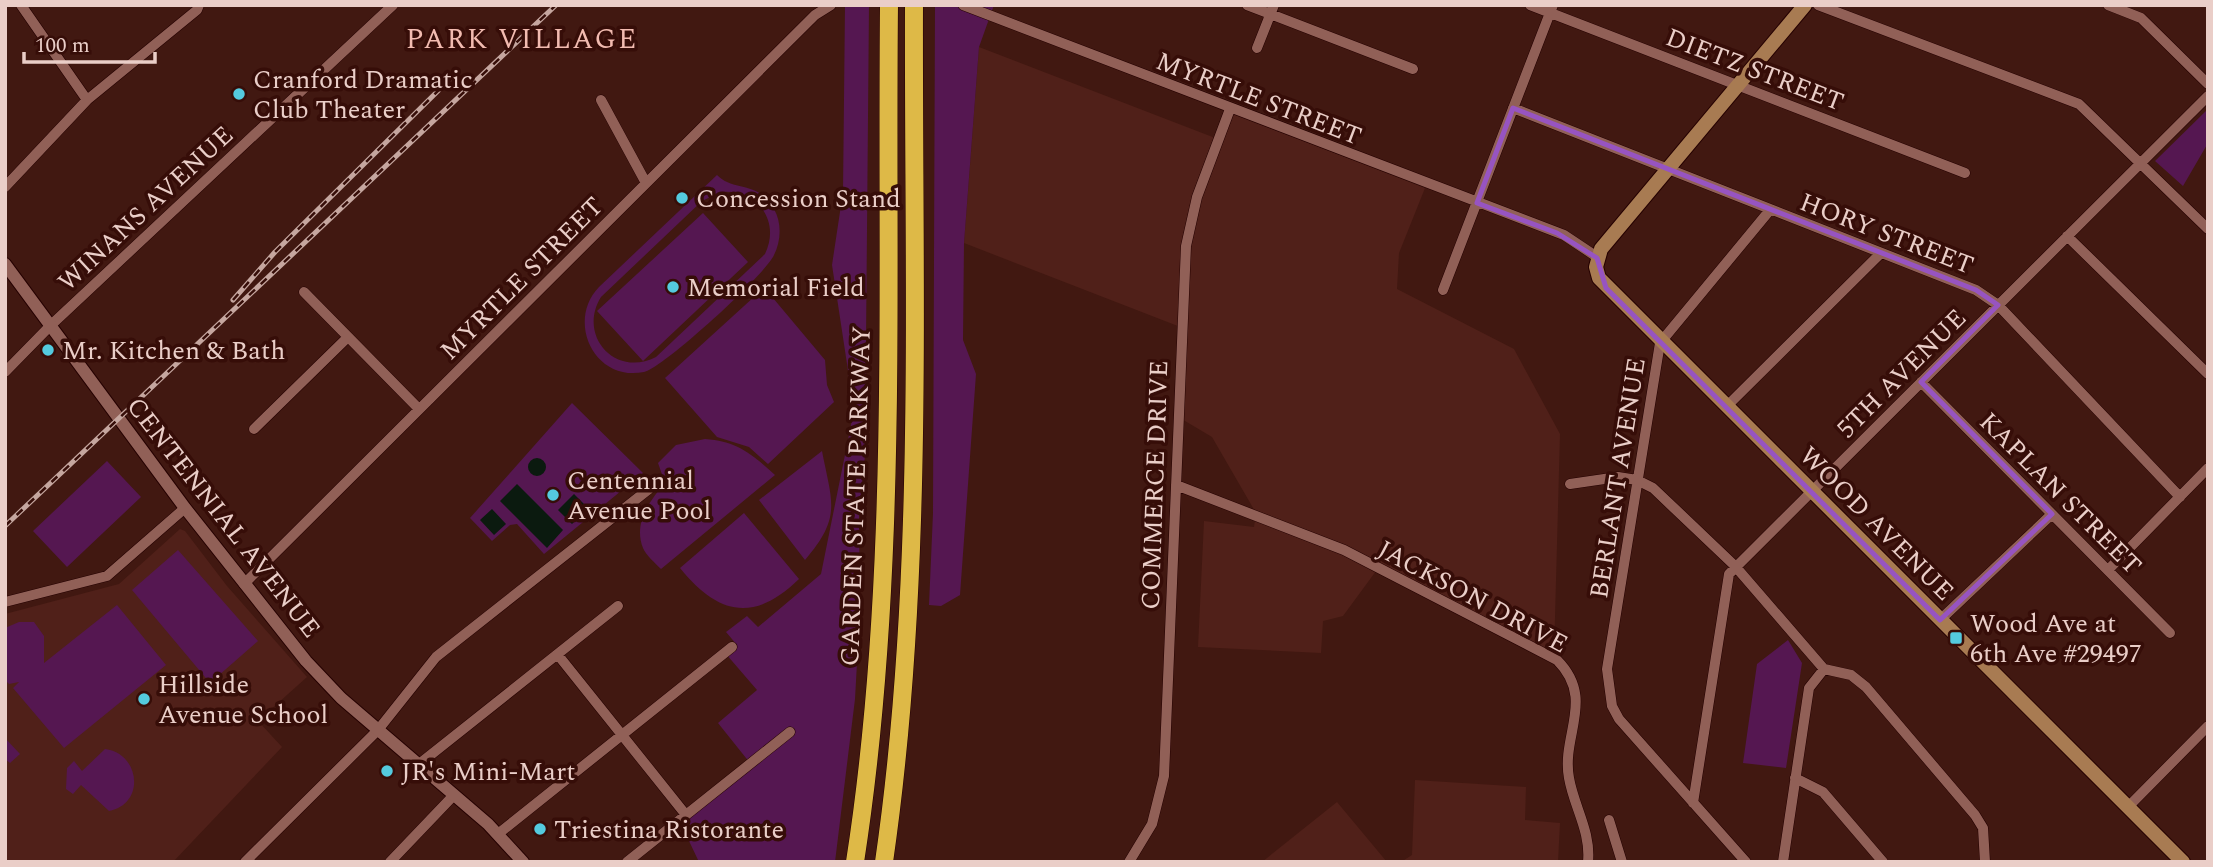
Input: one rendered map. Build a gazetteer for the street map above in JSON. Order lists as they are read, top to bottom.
{
  "streets": {
    "highway": ["GARDEN STATE PARKWAY"],
    "main road": ["WOOD AVENUE"],
    "street": [
      "DIETZ STREET",
      "MYRTLE STREET",
      "WINANS AVENUE",
      "HORY STREET",
      "5TH AVENUE",
      "BERLANT AVENUE",
      "COMMERCE DRIVE",
      "KAPLAN STREET",
      "CENTENNIAL AVENUE",
      "JACKSON DRIVE"
    ]
  },
  "crossings": [
    ["MYRTLE STREET", "COMMERCE DRIVE"],
    ["MYRTLE STREET", "CENTENNIAL AVENUE"],
    ["MYRTLE STREET", "WOOD AVENUE"],
    ["WINANS AVENUE", "CENTENNIAL AVENUE"],
    ["HORY STREET", "5TH AVENUE"],
    ["HORY STREET", "BERLANT AVENUE"],
    ["5TH AVENUE", "BERLANT AVENUE"],
    ["5TH AVENUE", "KAPLAN STREET"],
    ["5TH AVENUE", "WOOD AVENUE"],
    ["BERLANT AVENUE", "WOOD AVENUE"],
    ["COMMERCE DRIVE", "JACKSON DRIVE"]
  ],
  "districts": ["PARK VILLAGE"],
  "places": {
    "other": [
      "Cranford Dramatic Club Theater",
      "Concession Stand",
      "Memorial Field",
      "Mr. Kitchen & Bath",
      "Centennial Avenue Pool",
      "Hillside Avenue School",
      "JR's Mini-Mart",
      "Triestina Ristorante"
    ],
    "transit": ["Wood Ave at 6th Ave #29497"]
  },
  "scale_bar": "100 m"
}
